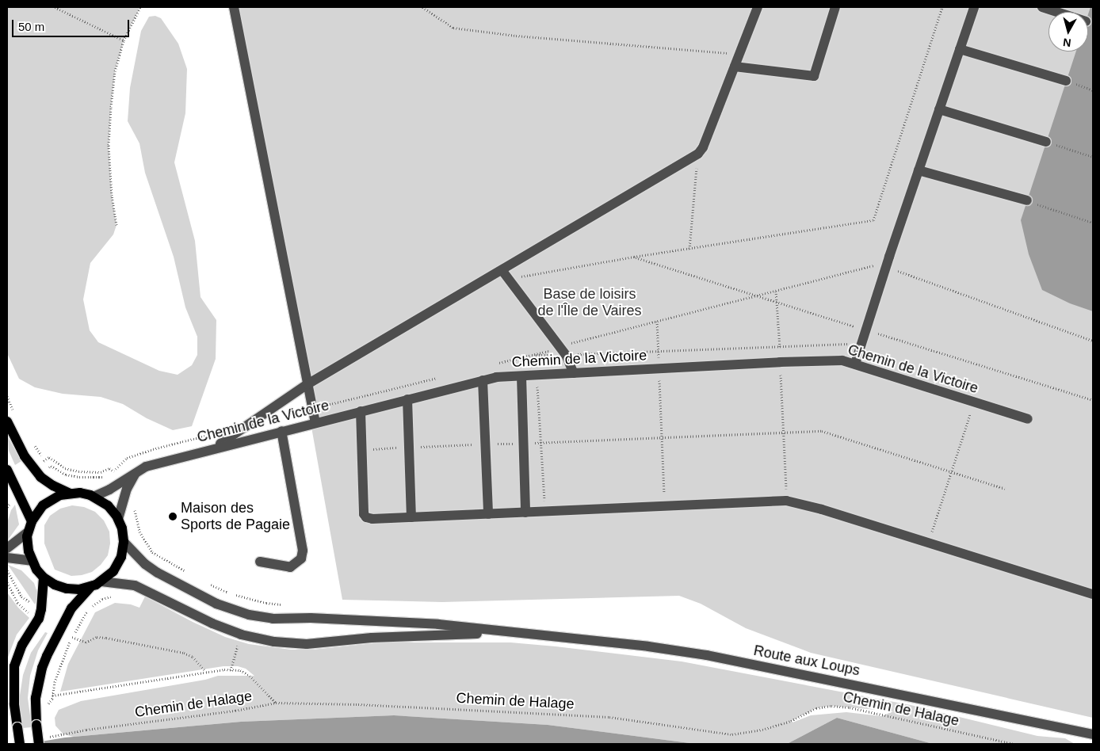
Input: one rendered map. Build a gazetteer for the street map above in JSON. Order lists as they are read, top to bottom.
{
  "streets": {
    "street": ["Chemin de la Victoire", "Route aux Loups"],
    "path": ["Chemin de Halage"]
  },
  "parks": ["Base de loisirs de l'Île de Vaires"],
  "places": ["Maison des Sports de Pagaie"],
  "scale_bar": "50 m",
  "north": "bottom"
}
